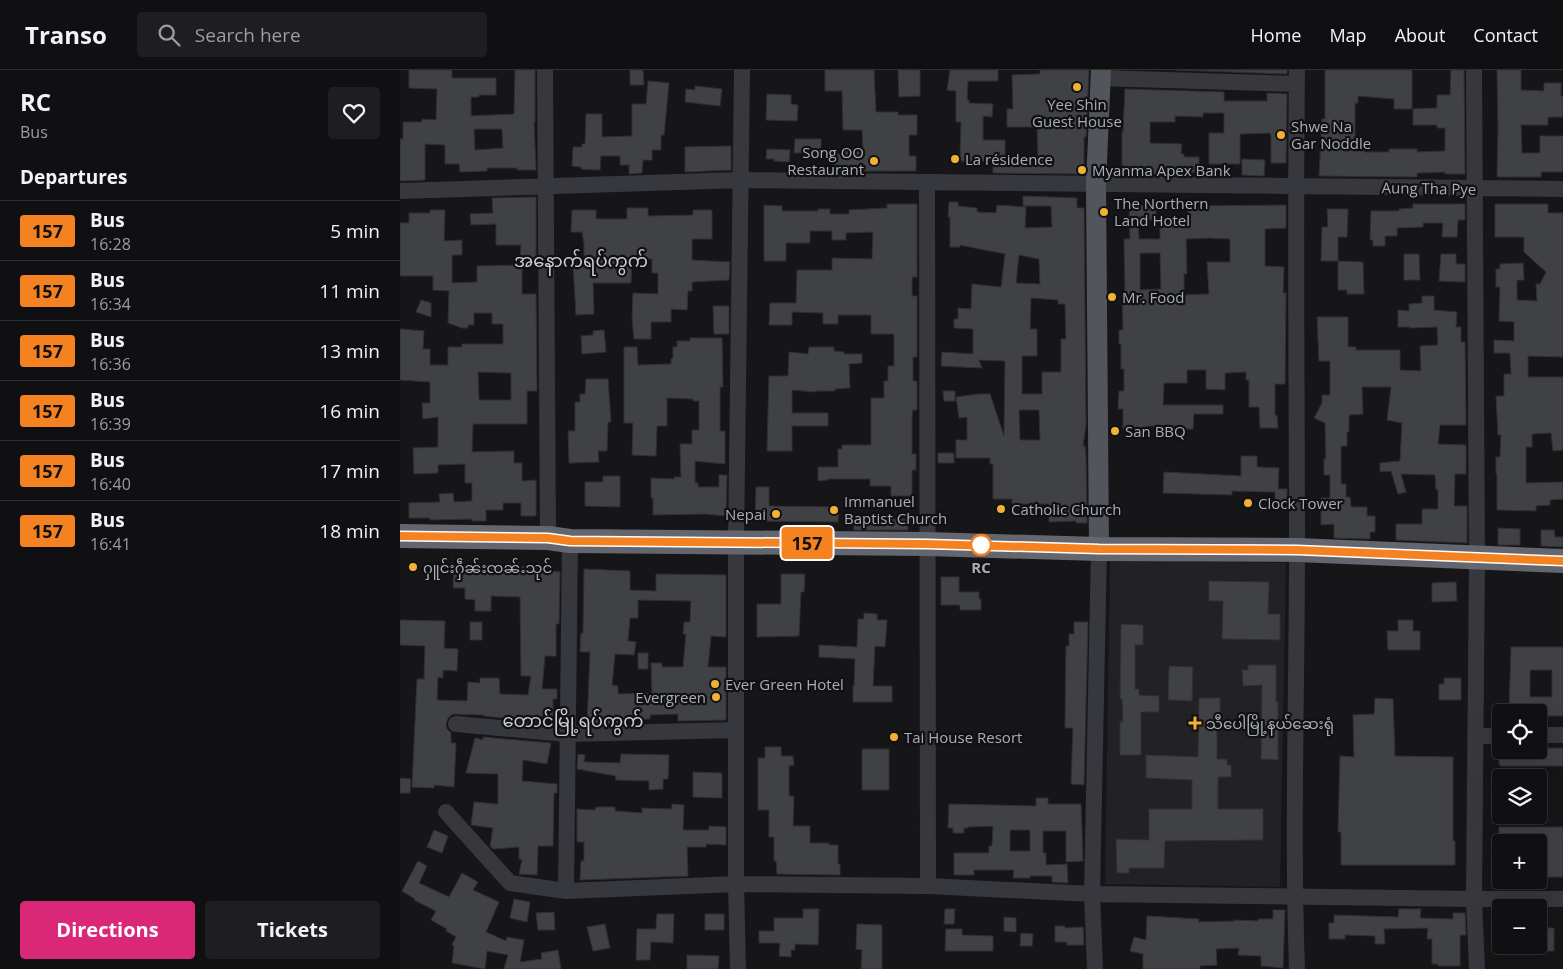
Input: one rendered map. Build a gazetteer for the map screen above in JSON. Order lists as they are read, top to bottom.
{
  "streets": {
    "street": ["Aung Tha Pye"]
  },
  "districts": ["အနောက်ရပ်ကွက်", "တောင်မြို့ရပ်ကွက်"],
  "places": {
    "other": [
      "Yee Shin Guest House",
      "Shwe Na Gar Noddle",
      "La résidence",
      "Song OO Restaurant",
      "Myanma Apex Bank",
      "The Northern Land Hotel",
      "Mr. Food",
      "San BBQ",
      "Clock Tower",
      "Catholic Church",
      "Immanuel Baptist Church",
      "Nepai",
      "RC",
      "ႁူင်းႁဵၼ်းၸၼ်ႉသုင်",
      "Ever Green Hotel",
      "Evergreen",
      "Tai House Resort"
    ],
    "health": ["သီပေါမြို့နယ်ဆေးရုံ"]
  },
  "lines": ["bus line 157"],
  "page": {
    "header": "Transo",
    "search": "Search here",
    "nav": [
      "Home",
      "Map",
      "About",
      "Contact"
    ],
    "heading": [
      ["RC", "Bus"],
      "Departures"
    ],
    "on_map": "157",
    "list": [
      {
        "mark": "157",
        "name": "Bus",
        "note": "16:28",
        "value": "5 min"
      },
      {
        "mark": "157",
        "name": "Bus",
        "note": "16:34",
        "value": "11 min"
      },
      {
        "mark": "157",
        "name": "Bus",
        "note": "16:36",
        "value": "13 min"
      },
      {
        "mark": "157",
        "name": "Bus",
        "note": "16:39",
        "value": "16 min"
      },
      {
        "mark": "157",
        "name": "Bus",
        "note": "16:40",
        "value": "17 min"
      },
      {
        "mark": "157",
        "name": "Bus",
        "note": "16:41",
        "value": "18 min"
      }
    ],
    "map_buttons": ["+", "−"],
    "buttons": ["Directions", "Tickets"]
  }
}
